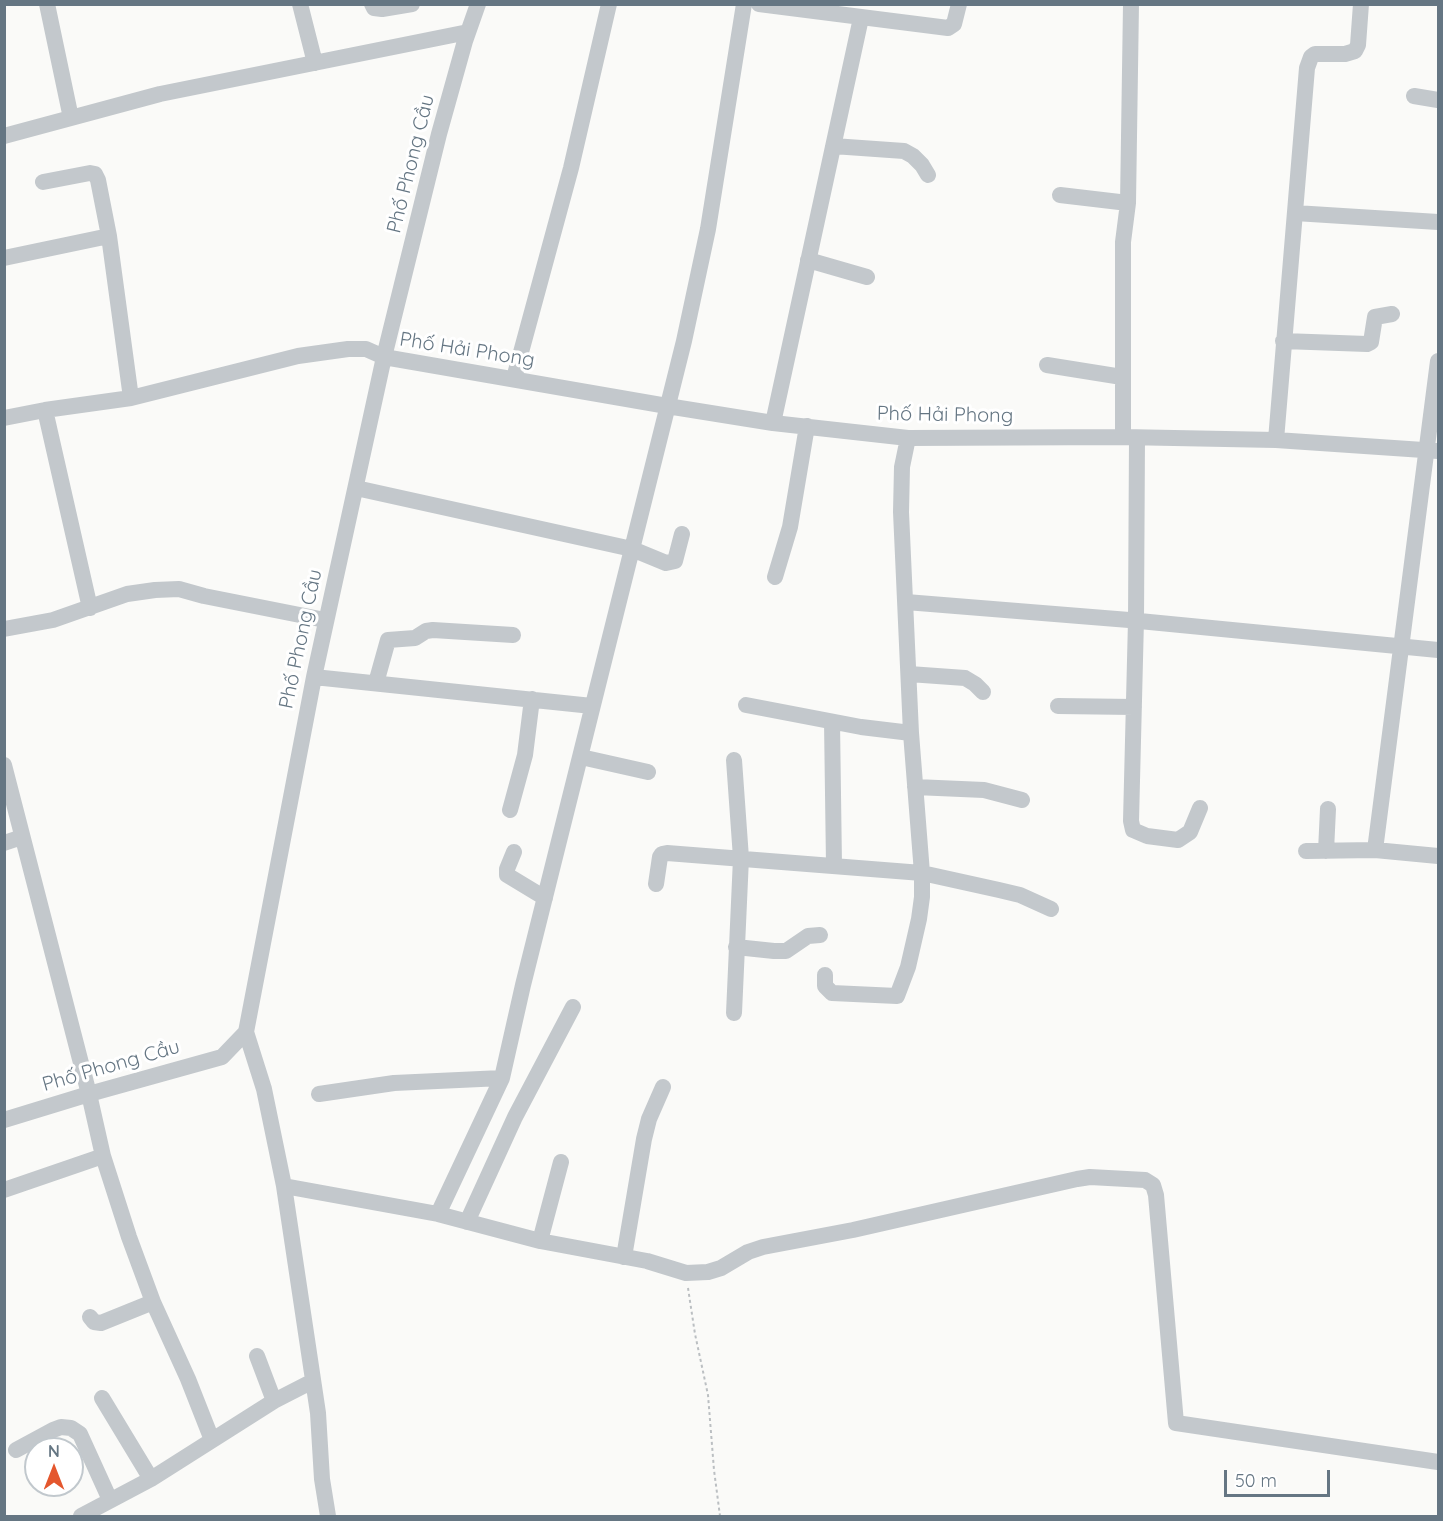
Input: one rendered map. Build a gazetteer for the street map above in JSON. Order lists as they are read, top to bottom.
{
  "streets": {
    "street": ["Phố Phong Cầu", "Phố Hải Phong"]
  },
  "crossings": [
    ["Phố Phong Cầu", "Phố Hải Phong"]
  ],
  "scale_bar": "50 m",
  "north": "top"
}
